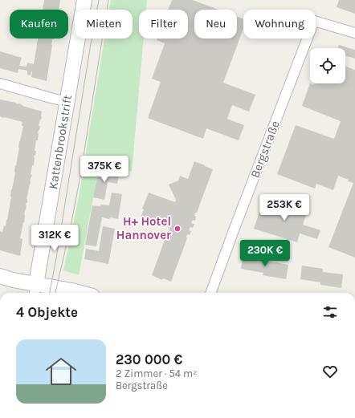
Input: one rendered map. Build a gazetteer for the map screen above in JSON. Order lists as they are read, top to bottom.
{
  "streets": {
    "main road": ["Kattenbrookstrift"],
    "street": ["Bergstraße"]
  },
  "places": ["H+ Hotel Hannover"],
  "page": {
    "chip": [
      "Kaufen",
      "Mieten",
      "Filter",
      "Neu",
      "Wohnung"
    ],
    "price": [
      "375K €",
      "253K €",
      "312K €",
      "230K €"
    ],
    "heading": "4 Objekte",
    "list": [
      {
        "name": "230 000 €",
        "note": "2 Zimmer · 54 m² · Bergstraße"
      }
    ]
  }
}
